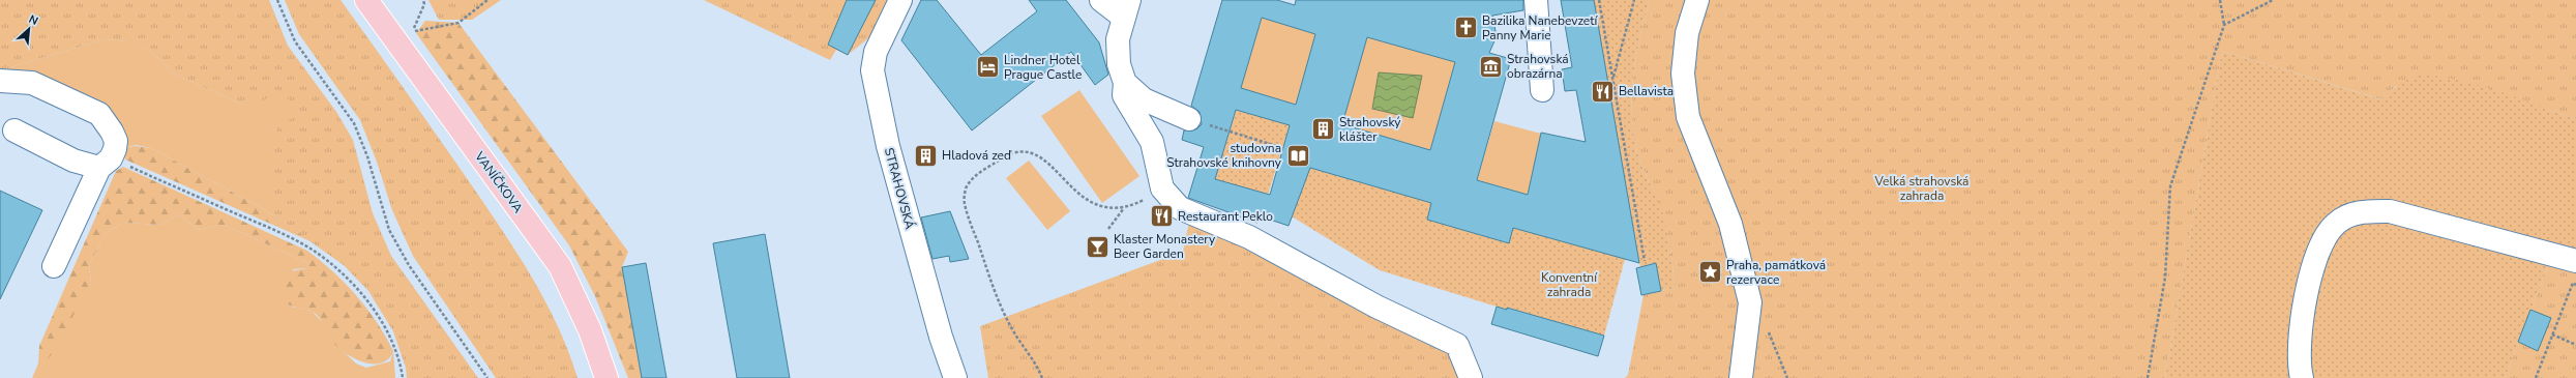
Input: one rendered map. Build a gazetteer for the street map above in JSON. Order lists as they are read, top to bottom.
{
  "streets": {
    "main road": ["VANÍČKOVA"],
    "street": ["STRAHOVSKÁ"]
  },
  "parks": ["Velká strahovská zahrada", "Konventní zahrada"],
  "places": {
    "church": ["Bazilika Nanebevzetí Panny Marie"],
    "museum": ["Strahovská obrazárna"],
    "hotel": ["Lindner Hotel Prague Castle"],
    "restaurant": ["Bellavista", "Restaurant Peklo"],
    "building": ["Strahovský klášter", "Hladová zeď"],
    "library": ["studovna Strahovské knihovny"],
    "bar": ["Klaster Monastery Beer Garden"],
    "place": ["Praha, památková rezervace"]
  },
  "north": "top right"
}
